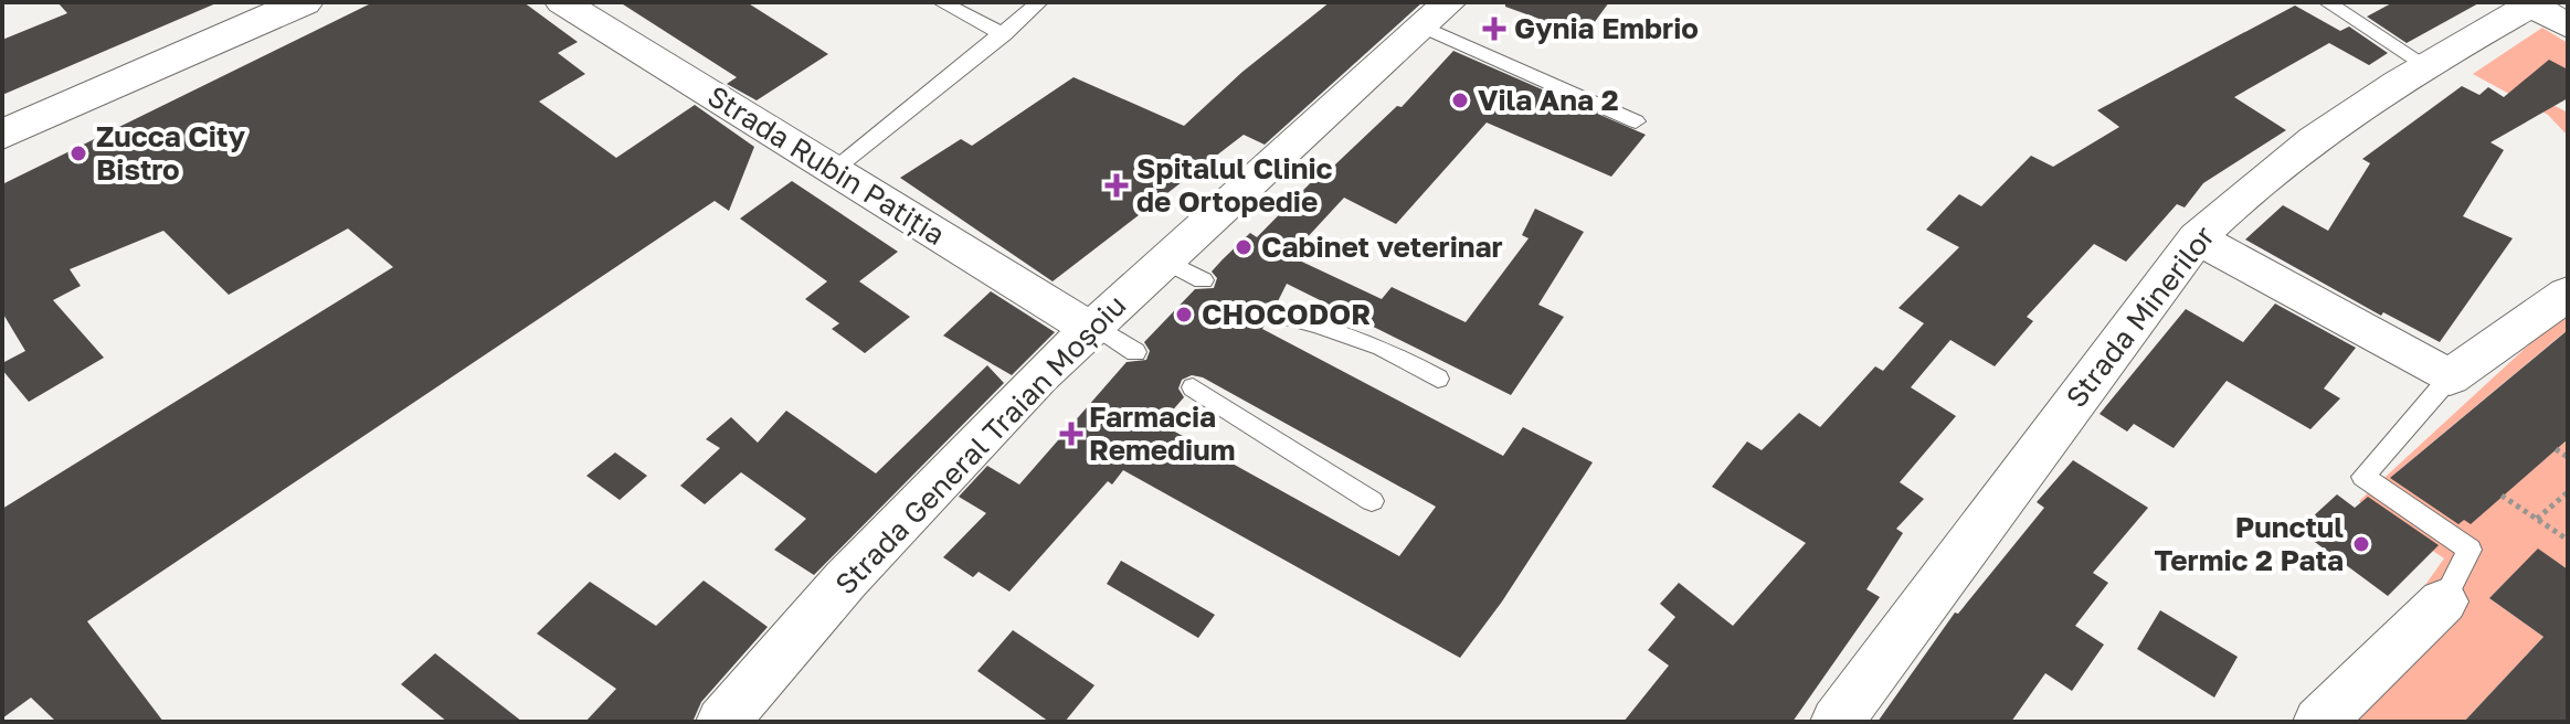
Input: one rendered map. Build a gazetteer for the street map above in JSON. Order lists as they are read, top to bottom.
{
  "streets": {
    "street": ["Strada Rubin Patiția", "Strada Minerilor", "Strada General Traian Moșoiu"]
  },
  "crossings": [
    ["Strada Rubin Patiția", "Strada General Traian Moșoiu"]
  ],
  "places": {
    "health": ["Gynia Embrio", "Spitalul Clinic de Ortopedie", "Farmacia Remedium"],
    "other": [
      "Vila Ana 2",
      "Zucca City Bistro",
      "Cabinet veterinar",
      "CHOCODOR",
      "Punctul Termic 2 Pata"
    ]
  }
}
